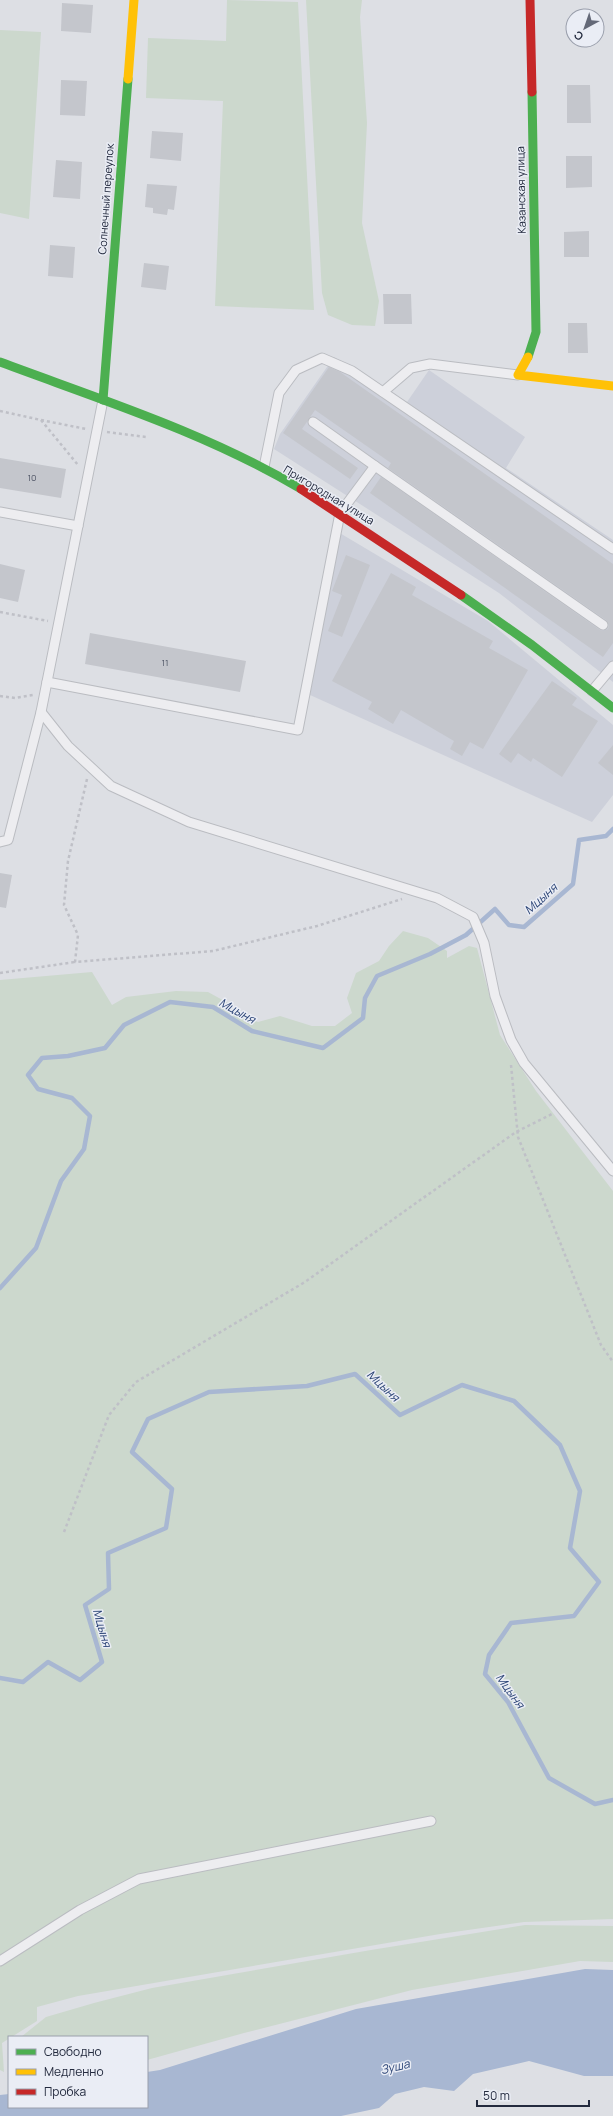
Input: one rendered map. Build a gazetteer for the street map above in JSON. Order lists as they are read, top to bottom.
{
  "streets": {
    "street": ["Казанская улица", "Солнечный переулок", "Пригородная улица"]
  },
  "crossings": [
    ["Солнечный переулок", "Пригородная улица"]
  ],
  "water": ["Мцыня", "Зуша"],
  "house_numbers": ["10", "11"],
  "legend": ["Свободно", "Медленно", "Пробка"],
  "scale_bar": "50 m",
  "north": "bottom left"
}
